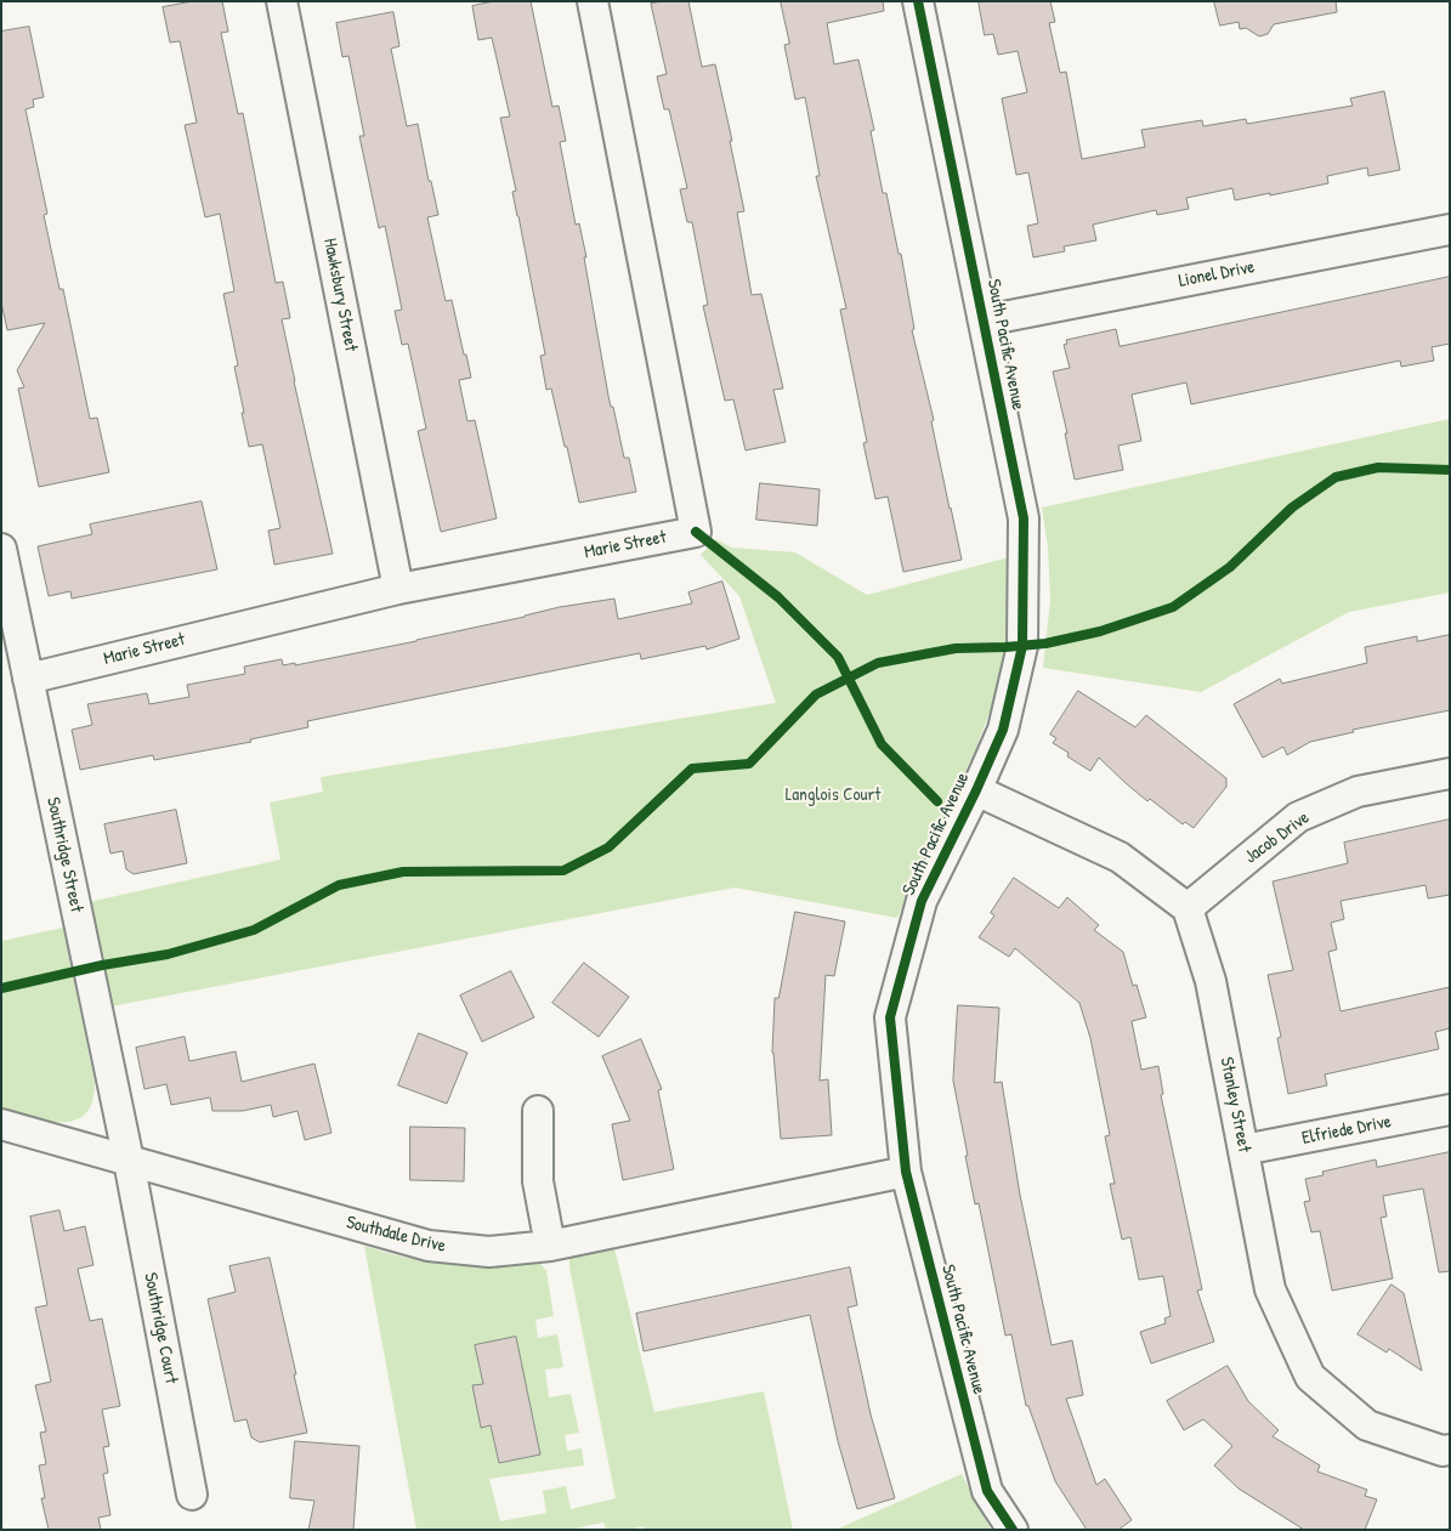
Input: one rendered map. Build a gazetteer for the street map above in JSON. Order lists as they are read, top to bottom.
{
  "streets": {
    "street": [
      "Lionel Drive",
      "Hawksbury Street",
      "South Pacific Avenue",
      "Marie Street",
      "Jacob Drive",
      "Southridge Street",
      "Stanley Street",
      "Elfriede Drive",
      "Southdale Drive",
      "Southridge Court"
    ]
  },
  "crossings": [
    ["Lionel Drive", "South Pacific Avenue"],
    ["Hawksbury Street", "Marie Street"],
    ["South Pacific Avenue", "Southdale Drive"],
    ["Marie Street", "Southridge Street"],
    ["Jacob Drive", "Stanley Street"],
    ["Southridge Street", "Southdale Drive"],
    ["Southridge Street", "Southridge Court"],
    ["Stanley Street", "Elfriede Drive"],
    ["Southdale Drive", "Southridge Court"]
  ],
  "parks": ["Langlois Court"]
}
